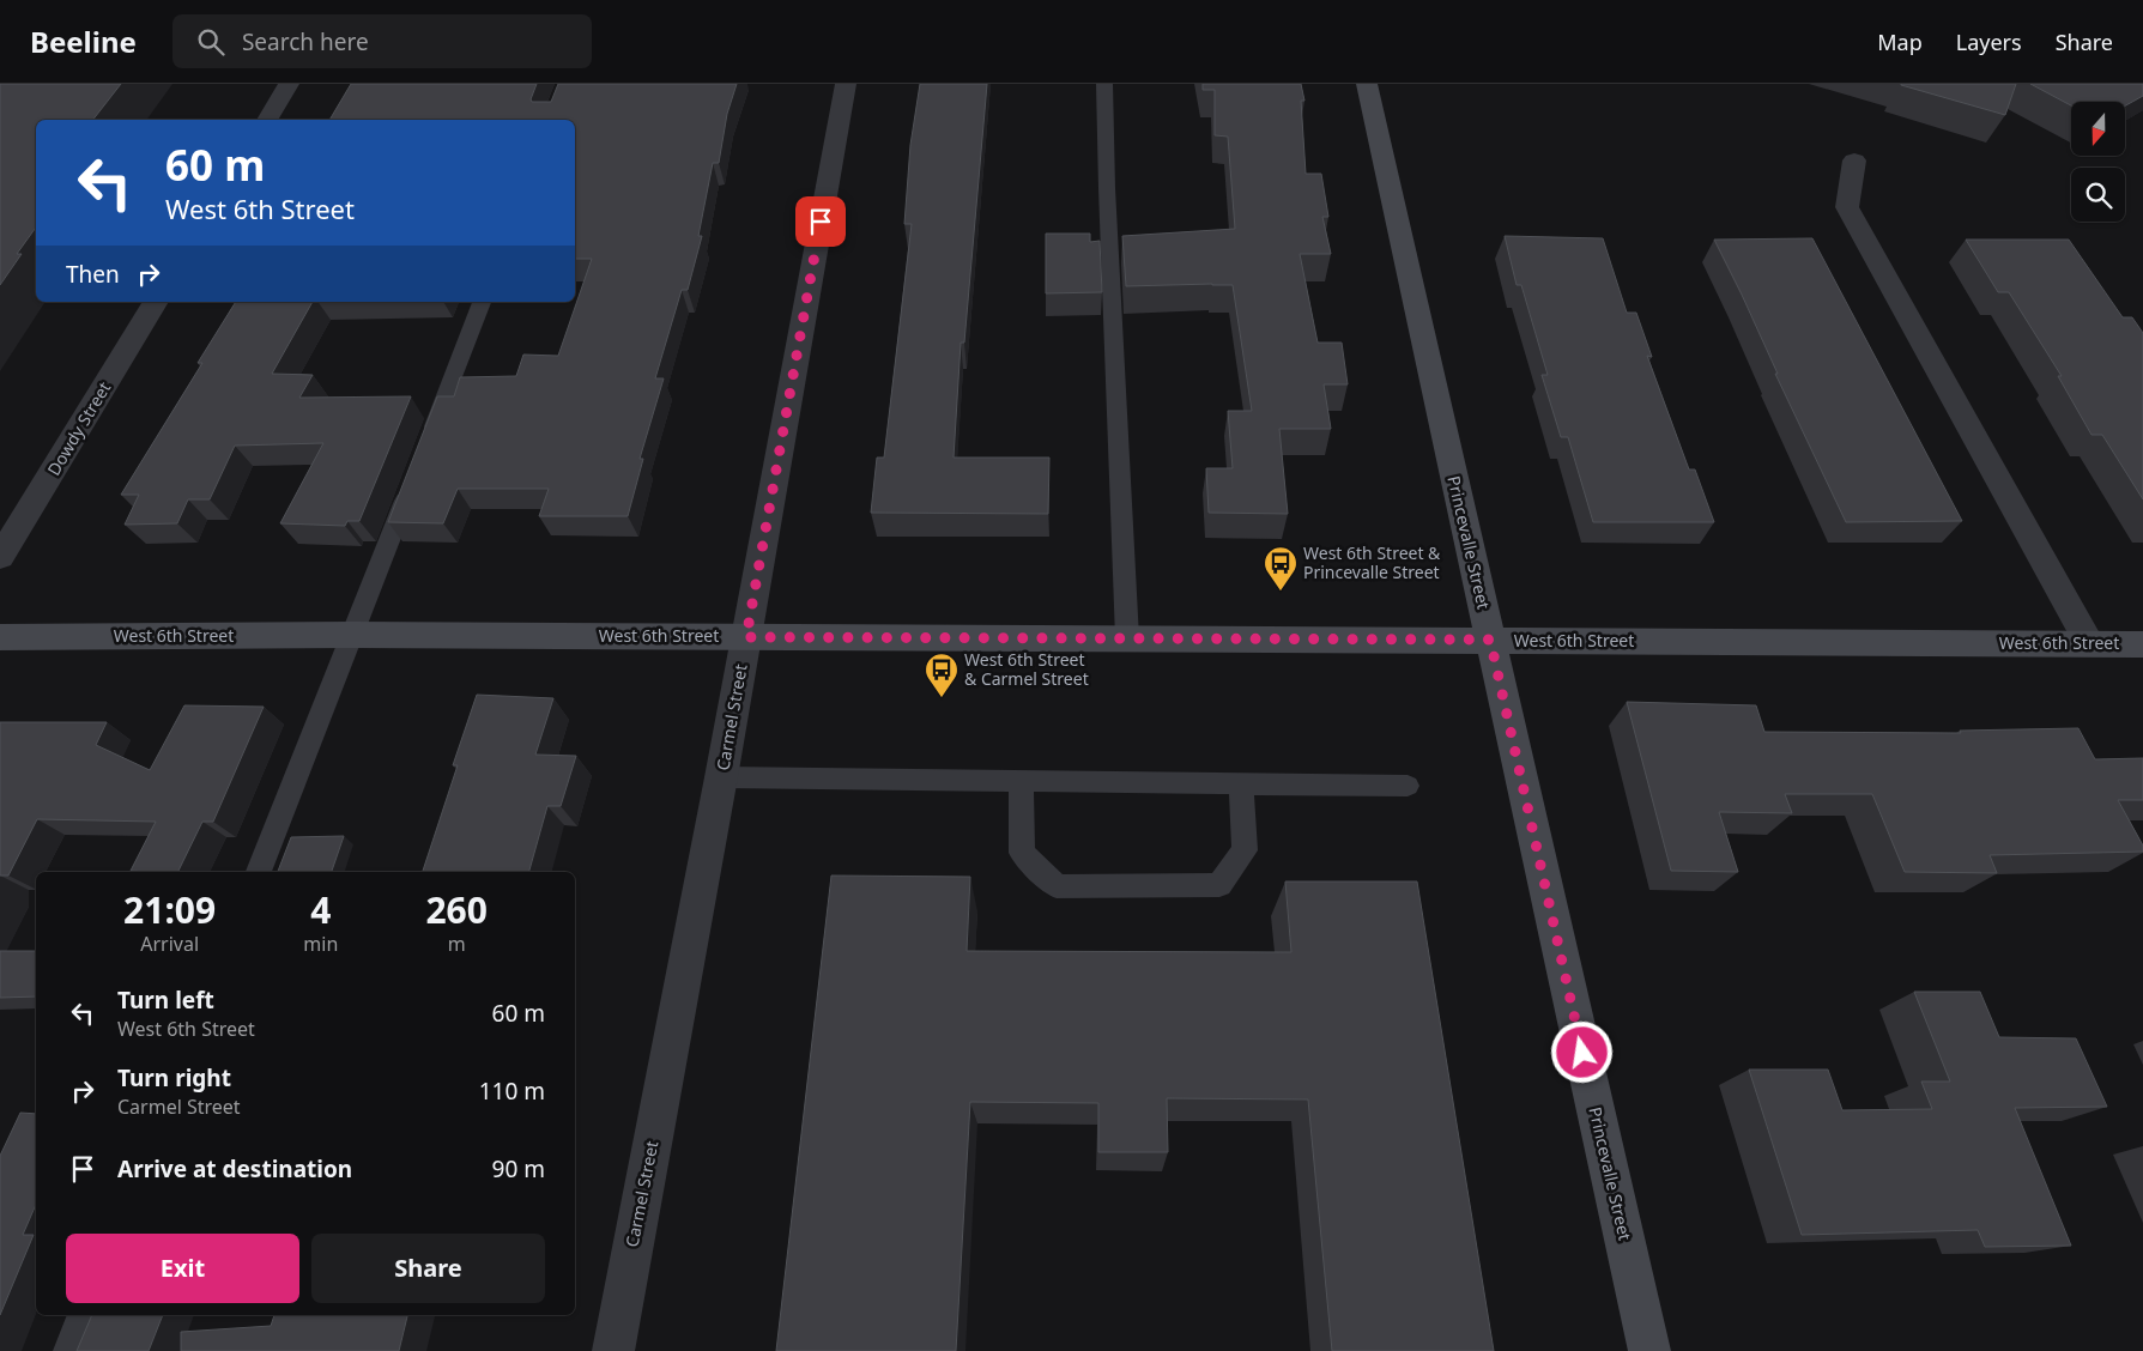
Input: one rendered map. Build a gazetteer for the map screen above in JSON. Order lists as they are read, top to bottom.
{
  "streets": {
    "street": [
      "Dowdy Street",
      "Princevalle Street",
      "West 6th Street",
      "Carmel Street"
    ]
  },
  "crossings": [
    ["Princevalle Street", "West 6th Street"],
    ["West 6th Street", "Carmel Street"]
  ],
  "places": {
    "bus stop": ["West 6th Street & Princevalle Street", "West 6th Street & Carmel Street"]
  },
  "north": "bottom",
  "page": {
    "header": "Beeline",
    "search": "Search here",
    "nav": ["Map", "Layers", "Share"],
    "turn": ["60 m", "West 6th Street"],
    "then": "Then",
    "eta": [
      "21:09",
      "Arrival",
      "4",
      "min",
      "260",
      "m"
    ],
    "list": [
      {
        "name": "Turn left",
        "note": "West 6th Street",
        "value": "60 m"
      },
      {
        "name": "Turn right",
        "note": "Carmel Street",
        "value": "110 m"
      },
      {
        "name": "Arrive at destination",
        "value": "90 m"
      }
    ],
    "buttons": ["Exit", "Share"]
  }
}
